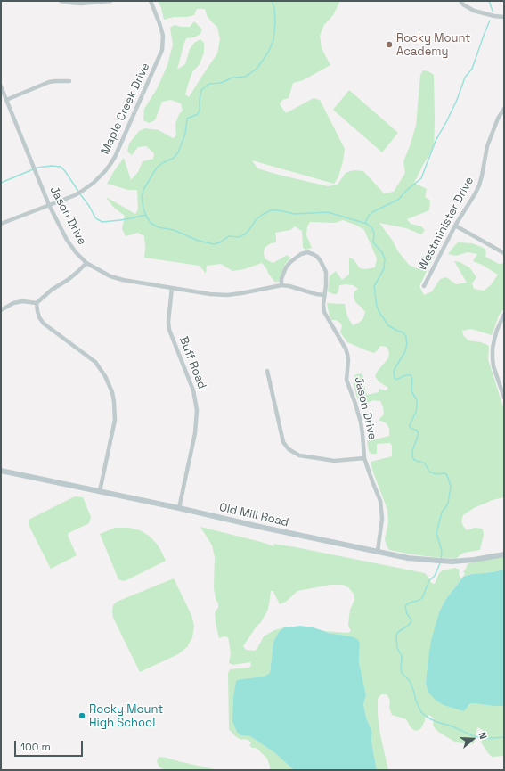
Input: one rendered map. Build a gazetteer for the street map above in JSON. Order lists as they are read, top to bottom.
{
  "streets": {
    "street": [
      "Maple Creek Drive",
      "Jason Drive",
      "Westminister Drive",
      "Buff Road",
      "Old Mill Road"
    ]
  },
  "crossings": [
    ["Maple Creek Drive", "Jason Drive"],
    ["Jason Drive", "Buff Road"],
    ["Jason Drive", "Old Mill Road"],
    ["Buff Road", "Old Mill Road"]
  ],
  "places": ["Rocky Mount Academy", "Rocky Mount High School"],
  "scale_bar": "100 m",
  "north": "right"
}
